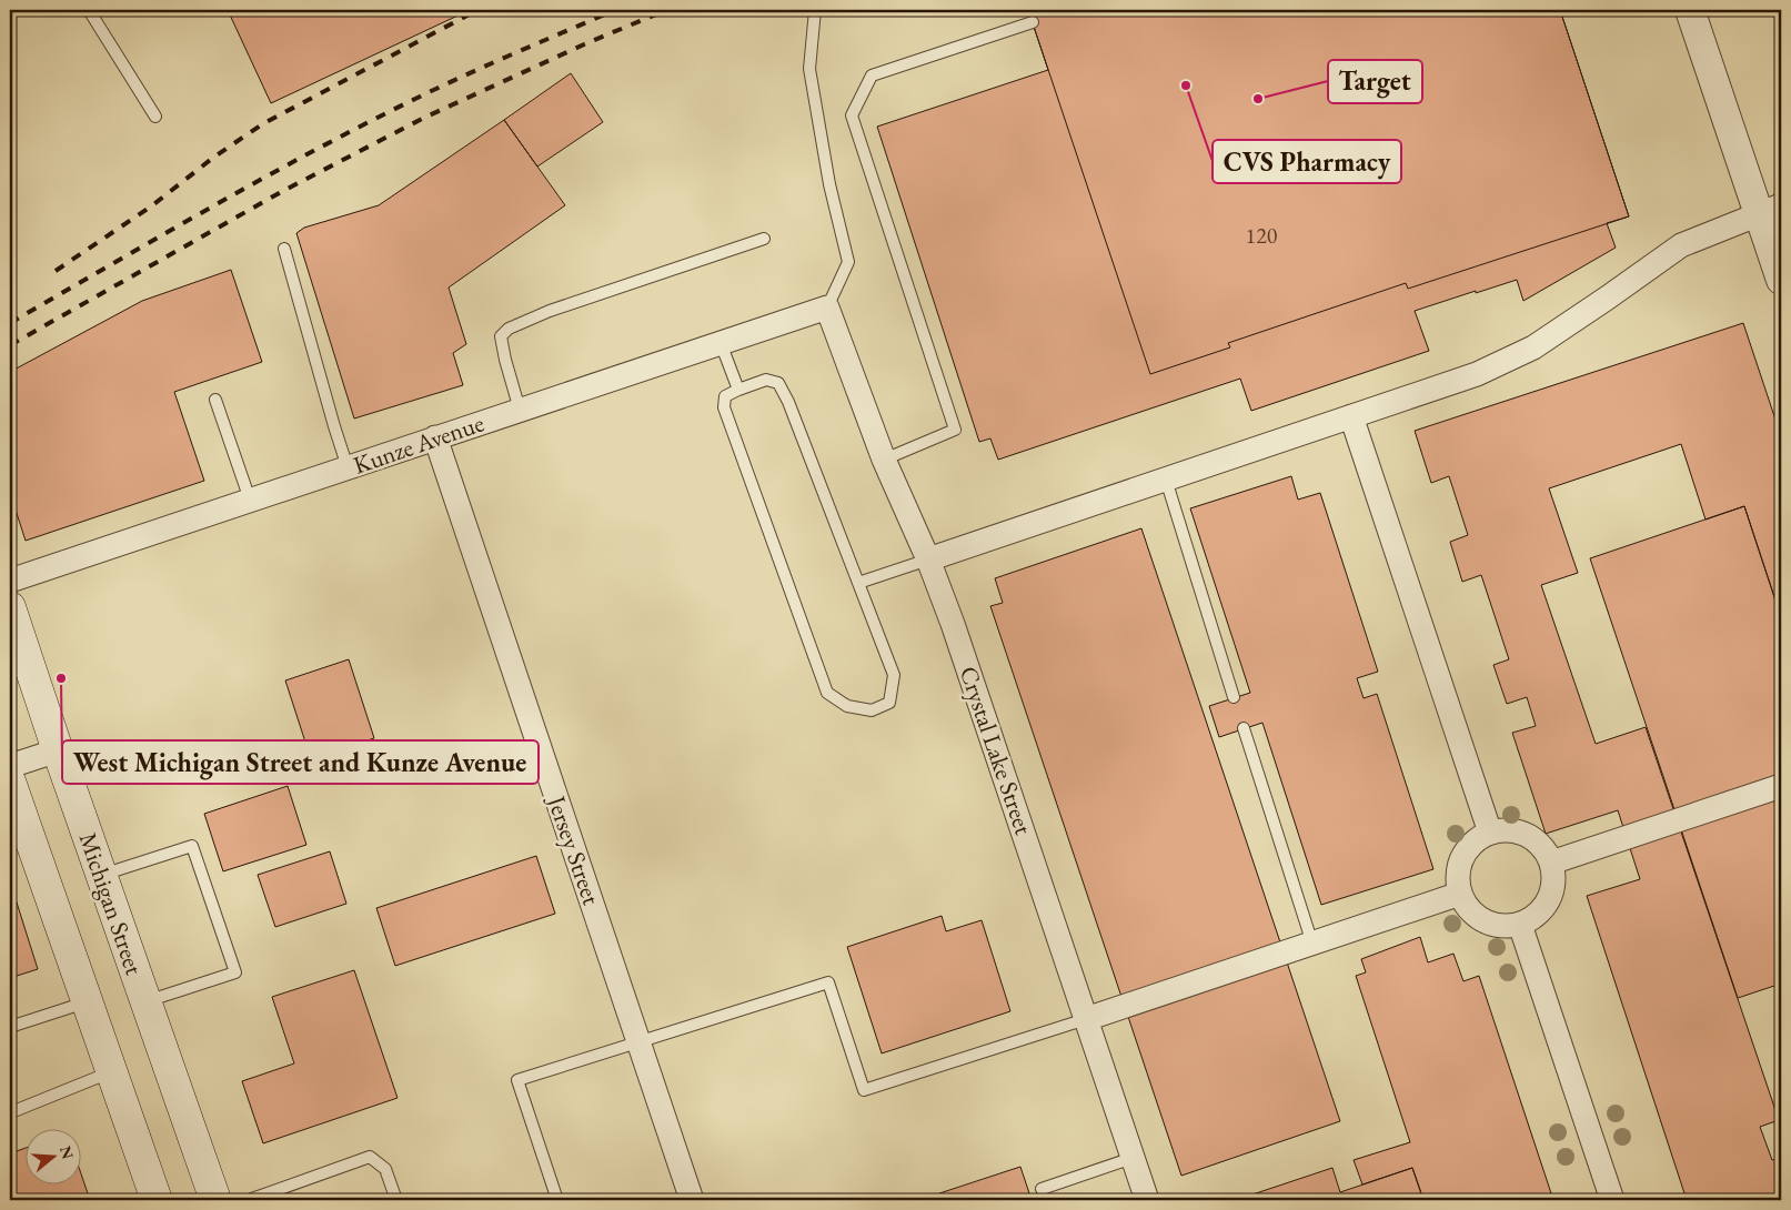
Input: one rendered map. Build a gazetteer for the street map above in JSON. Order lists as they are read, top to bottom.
{
  "streets": {
    "main road": ["Michigan Street"],
    "street": ["Kunze Avenue", "Crystal Lake Street", "Jersey Street"]
  },
  "crossings": [
    ["Kunze Avenue", "Crystal Lake Street"],
    ["Kunze Avenue", "Jersey Street"]
  ],
  "places": ["CVS Pharmacy", "Target", "West Michigan Street and Kunze Avenue"],
  "house_numbers": ["120"],
  "north": "right"
}
